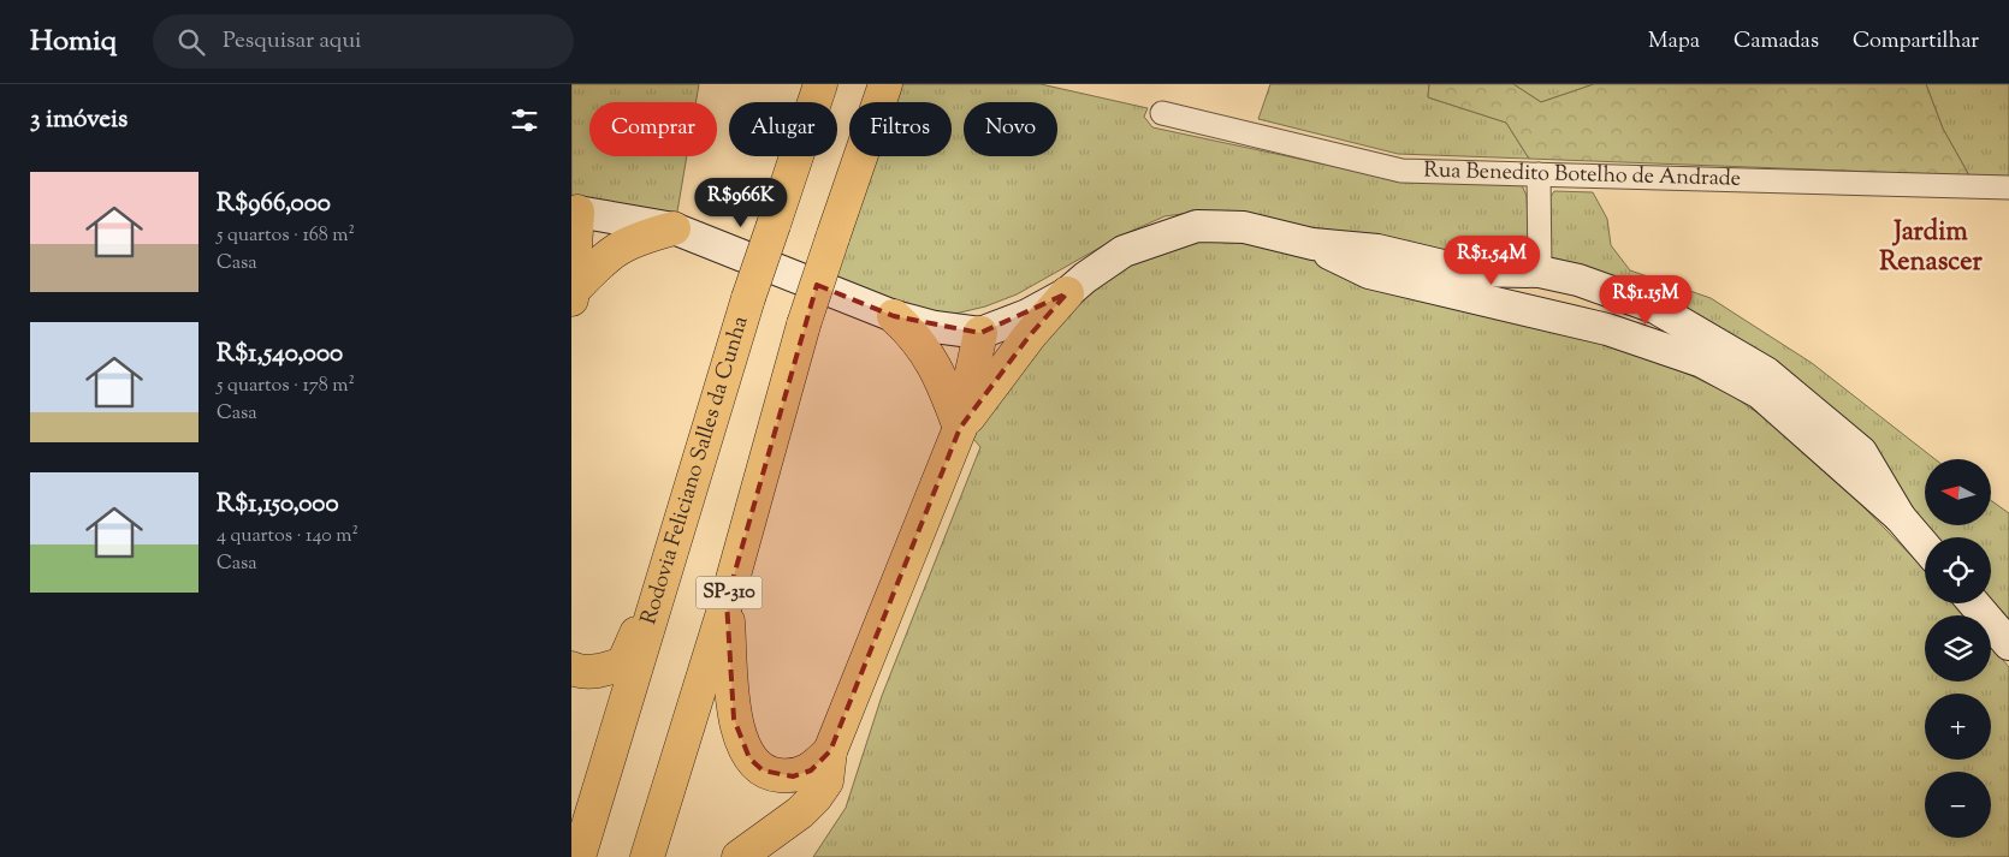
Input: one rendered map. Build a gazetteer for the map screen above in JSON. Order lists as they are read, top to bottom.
{
  "streets": {
    "main road": ["Rodovia Feliciano Salles da Cunha", "SP-310"],
    "street": ["Rua Benedito Botelho de Andrade"]
  },
  "districts": ["Jardim Renascer"],
  "north": "left",
  "page": {
    "header": "Homiq",
    "search": "Pesquisar aqui",
    "nav": ["Mapa", "Camadas", "Compartilhar"],
    "heading": "3 imóveis",
    "chip": [
      "Comprar",
      "Alugar",
      "Filtros",
      "Novo"
    ],
    "list": [
      {
        "name": "R$966,000",
        "note": "5 quartos · 168 m² · Casa"
      },
      {
        "name": "R$1,540,000",
        "note": "5 quartos · 178 m² · Casa"
      },
      {
        "name": "R$1,150,000",
        "note": "4 quartos · 140 m² · Casa"
      }
    ],
    "price": ["R$966K", "R$1.54M", "R$1.15M"],
    "map_buttons": ["+", "−"]
  }
}
